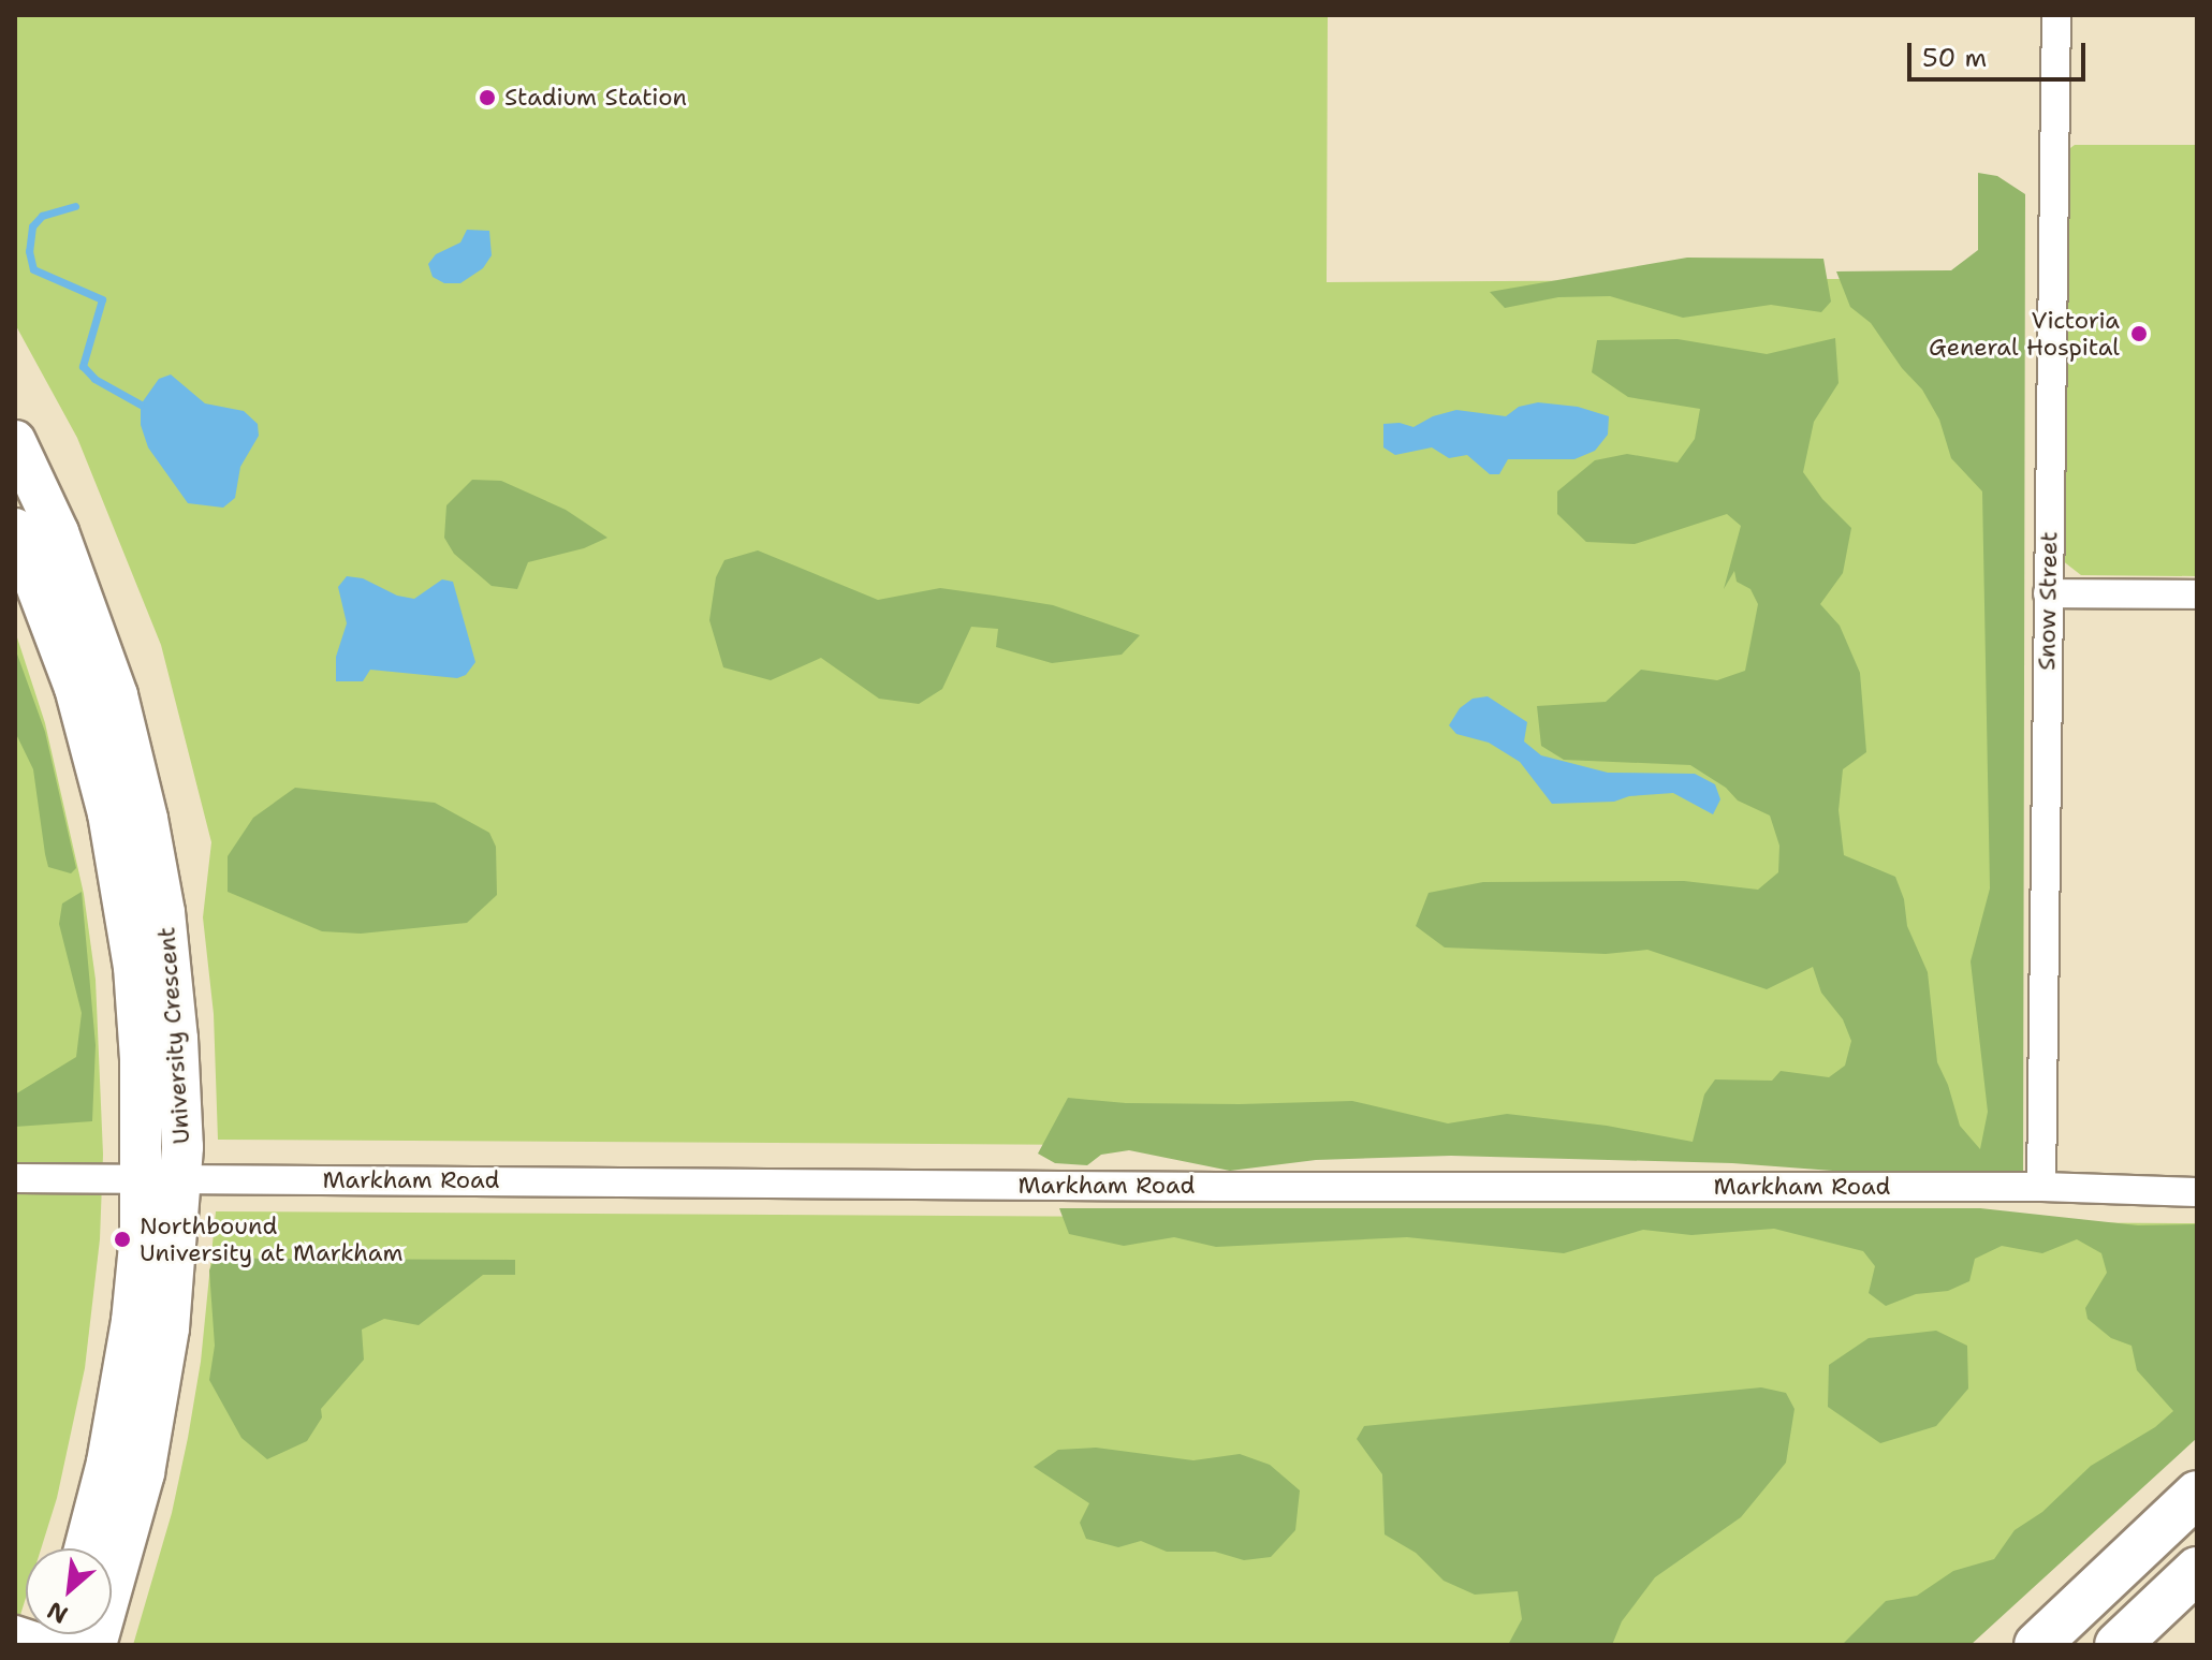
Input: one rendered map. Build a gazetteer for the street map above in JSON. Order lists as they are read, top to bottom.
{
  "streets": {
    "main road": ["University Crescent"],
    "street": ["Snow Street", "Markham Road"]
  },
  "crossings": [
    ["Snow Street", "Markham Road"],
    ["University Crescent", "Markham Road"]
  ],
  "places": ["Stadium Station", "Victoria General Hospital", "Northbound University at Markham"],
  "scale_bar": "50 m",
  "north": "bottom left"
}
